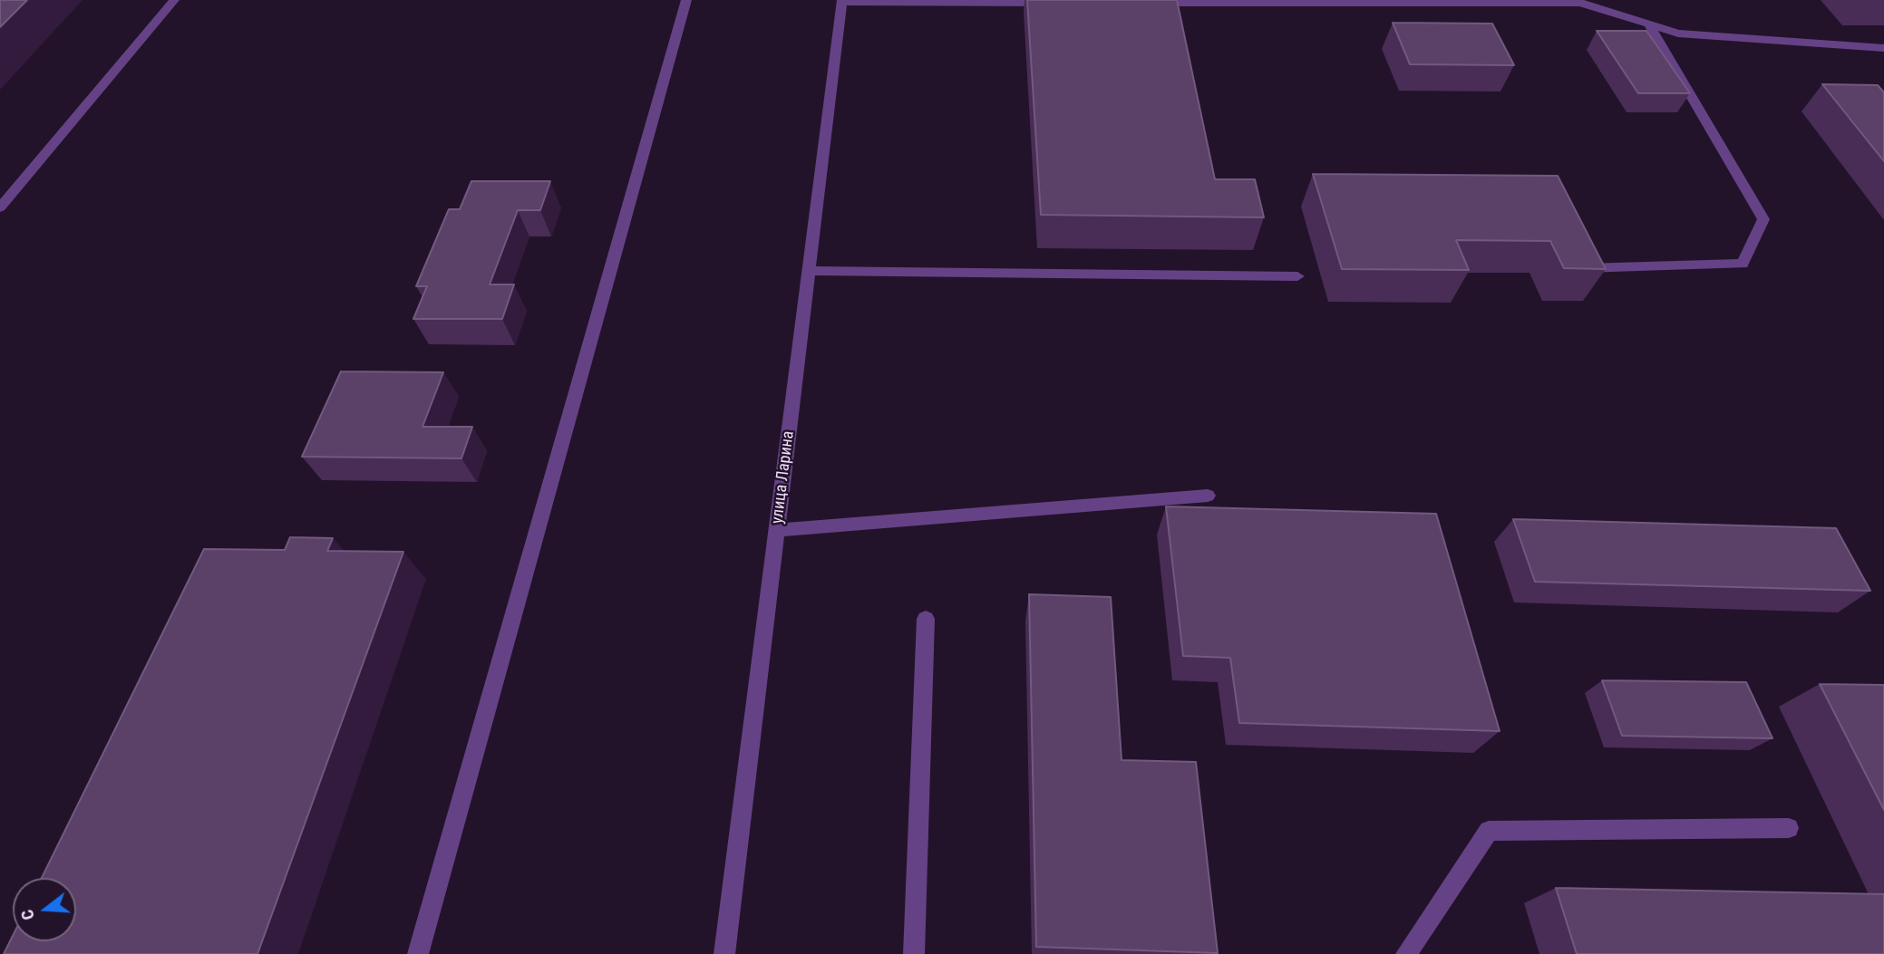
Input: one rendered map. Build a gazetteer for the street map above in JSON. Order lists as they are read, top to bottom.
{
  "streets": {
    "street": ["улица Ларина"]
  },
  "north": "left"
}
